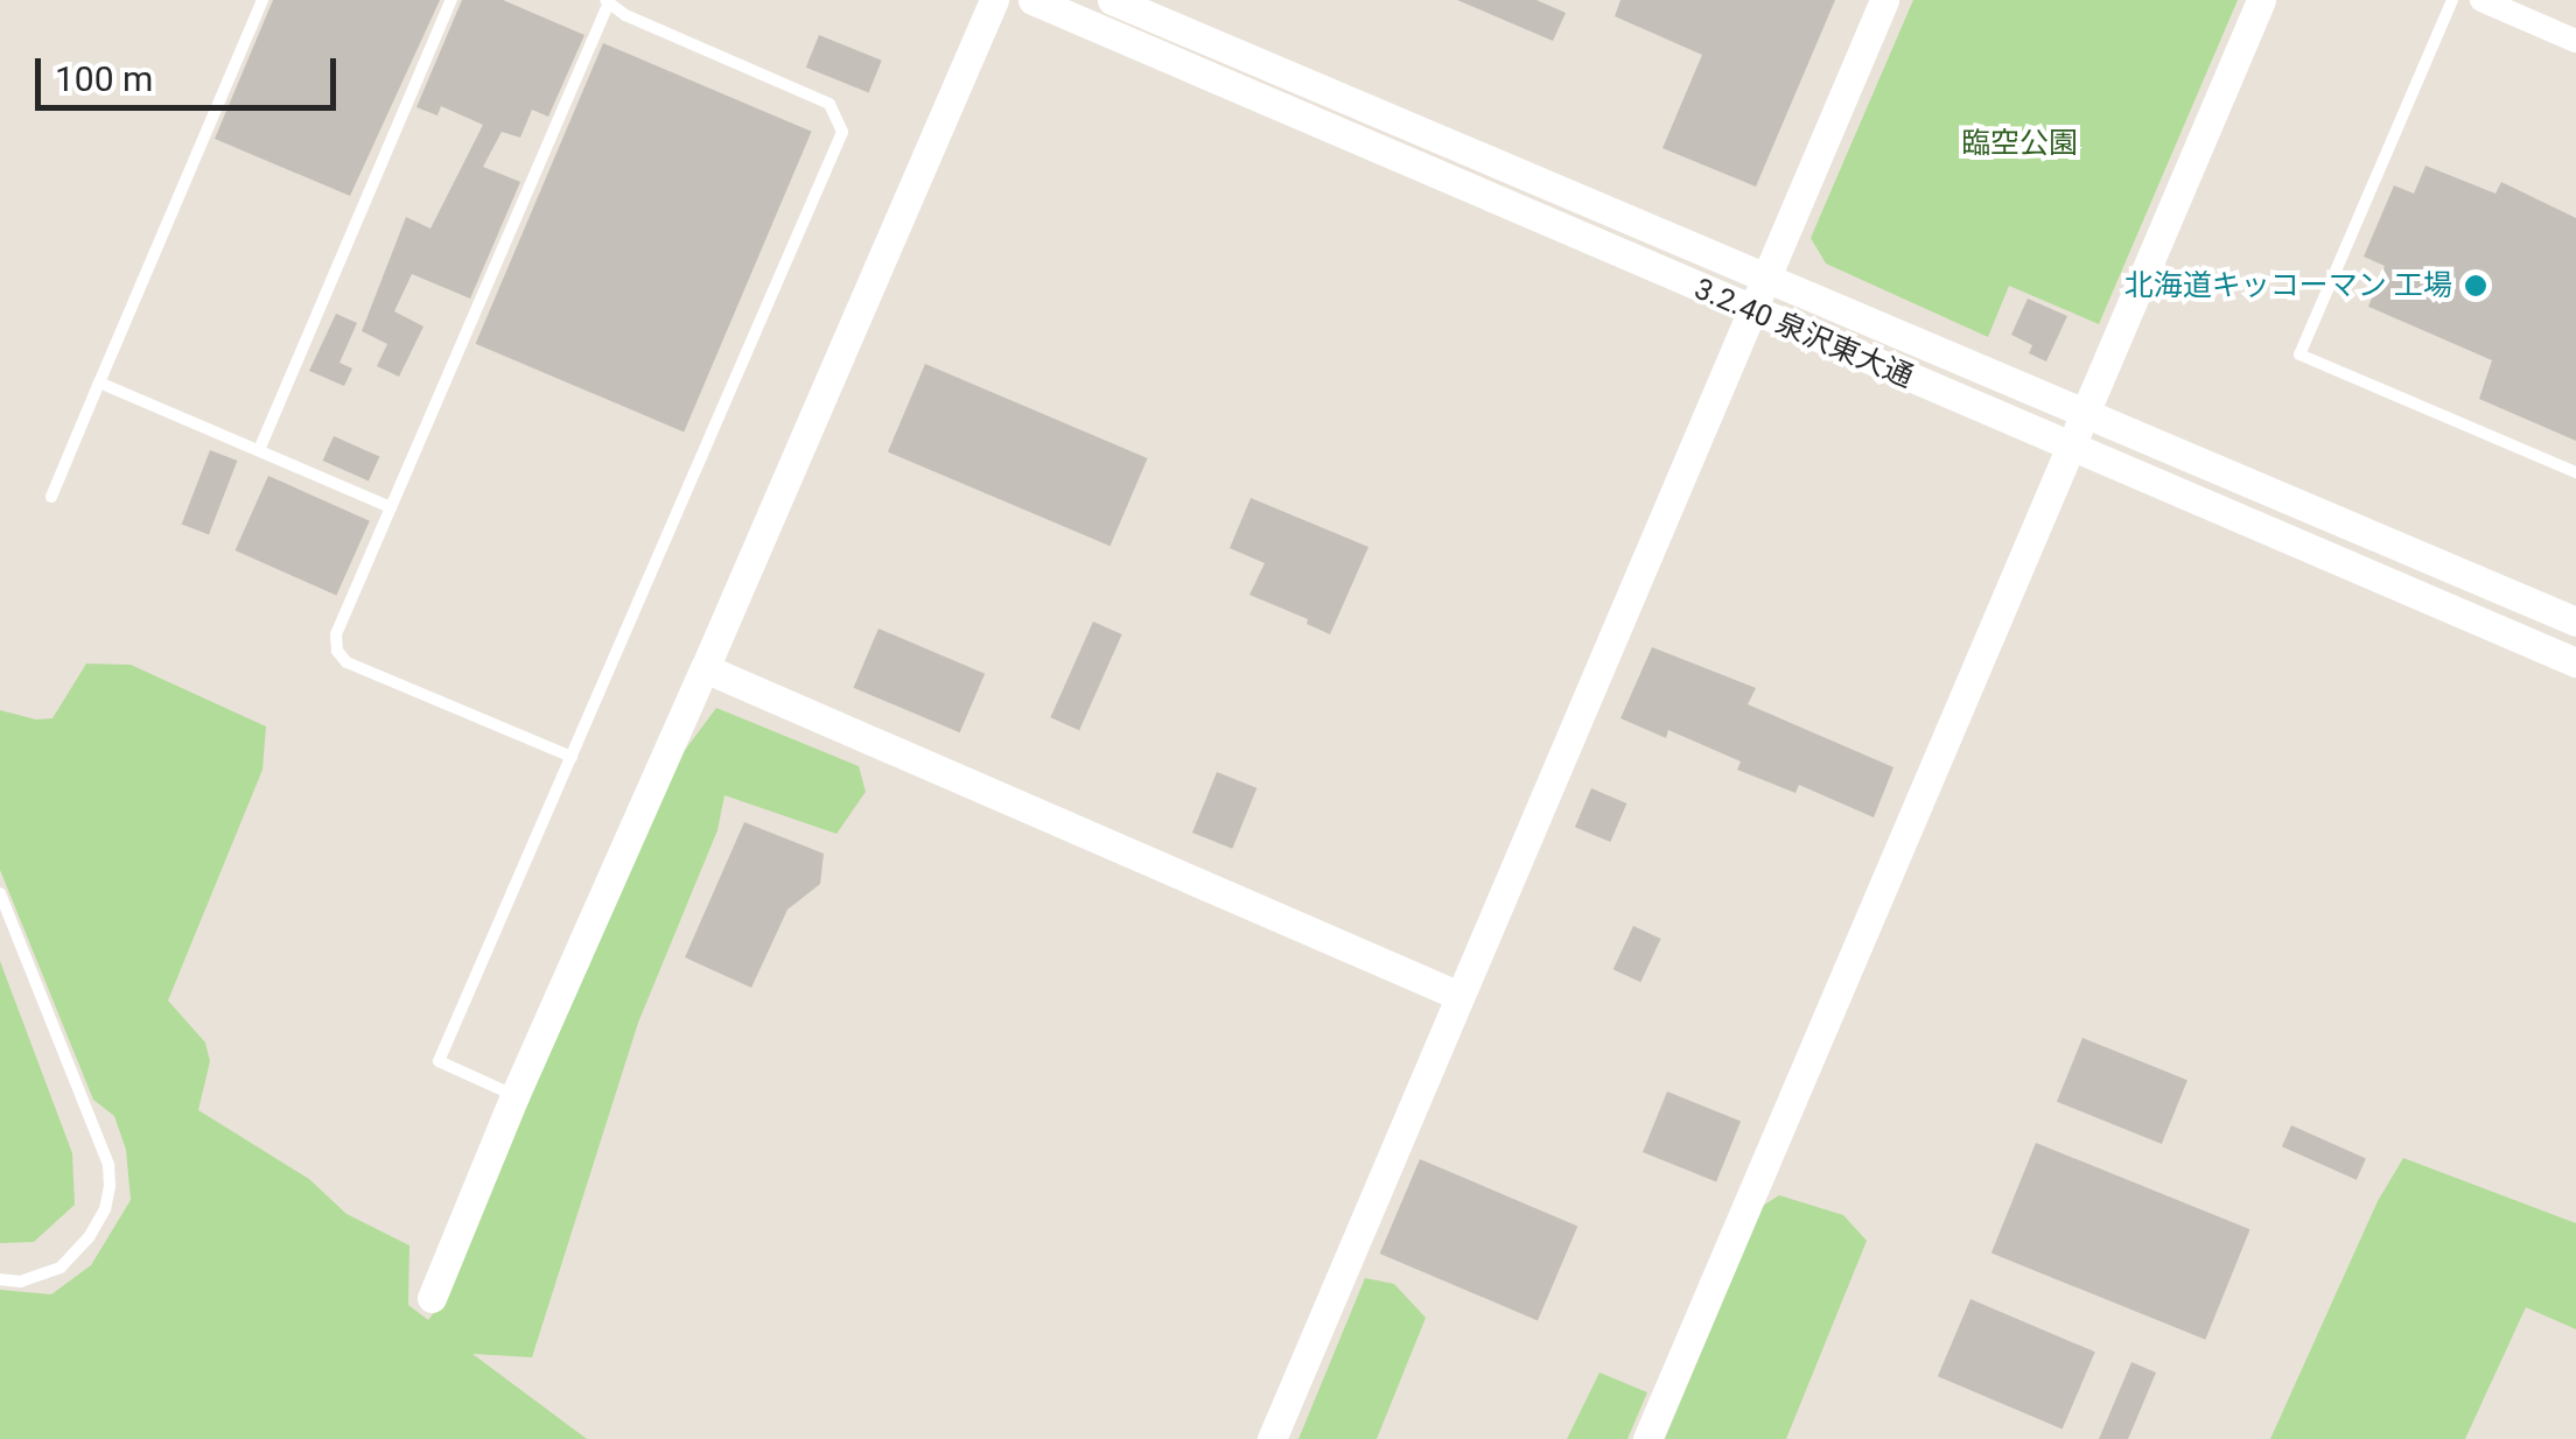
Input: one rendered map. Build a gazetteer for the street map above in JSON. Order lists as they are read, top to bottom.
{
  "streets": {
    "street": ["3.2.40 泉沢東大通"]
  },
  "parks": ["臨空公園"],
  "places": ["北海道キッコーマン 工場"],
  "scale_bar": "100 m"
}
